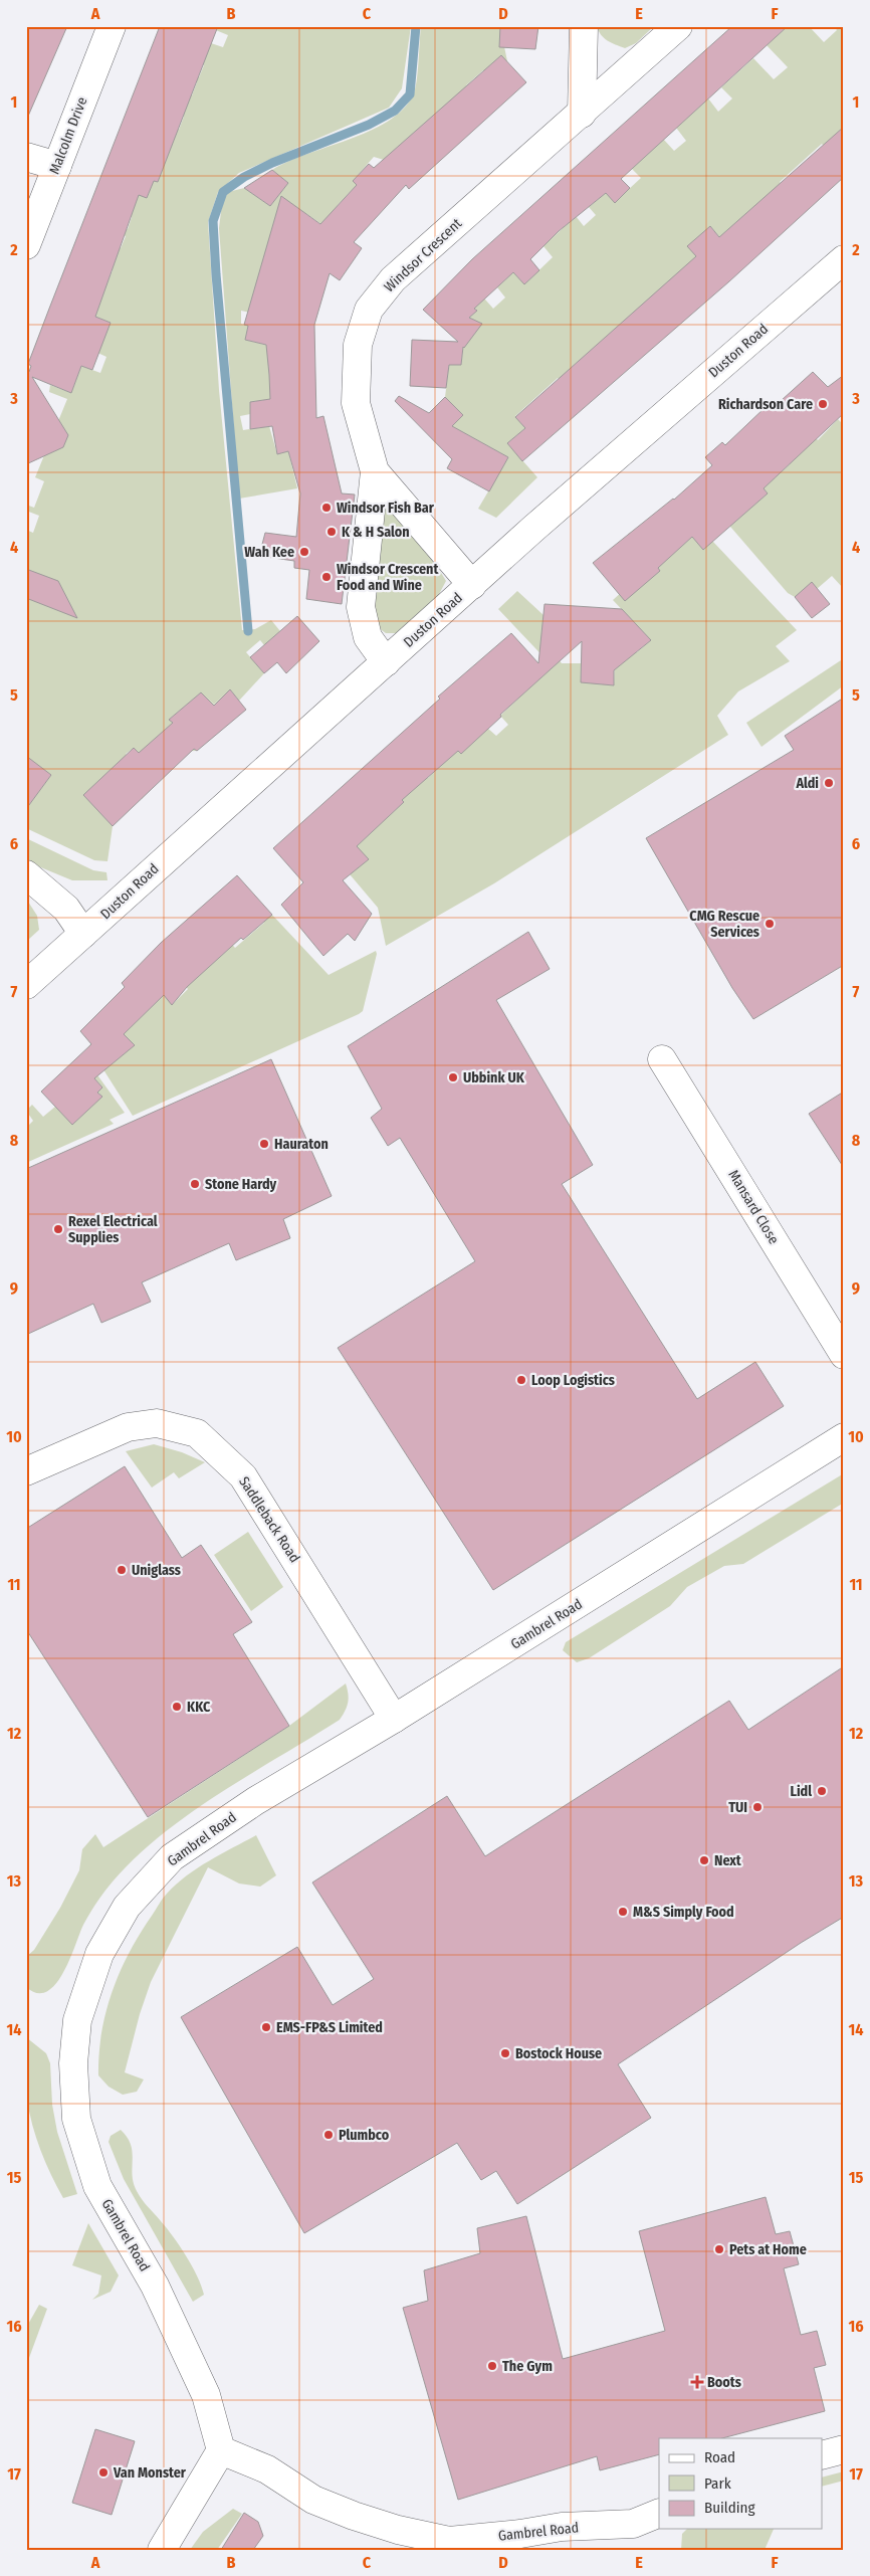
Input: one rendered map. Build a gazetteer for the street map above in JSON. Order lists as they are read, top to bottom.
{
  "streets": {
    "street": [
      "Malcolm Drive",
      "Windsor Crescent",
      "Duston Road",
      "Mansard Close",
      "Saddleback Road",
      "Gambrel Road"
    ]
  },
  "crossings": [
    ["Windsor Crescent", "Duston Road"],
    ["Saddleback Road", "Gambrel Road"]
  ],
  "places": {
    "other": [
      "Richardson Care",
      "Windsor Fish Bar",
      "K & H Salon",
      "Wah Kee",
      "Windsor Crescent Food and Wine",
      "Aldi",
      "CMG Rescue Services",
      "Ubbink UK",
      "Hauraton",
      "Stone Hardy",
      "Rexel Electrical Supplies",
      "Loop Logistics",
      "Uniglass",
      "KKC",
      "Lidl",
      "TUI",
      "Next",
      "M&S Simply Food",
      "EMS-FP&S Limited",
      "Bostock House",
      "Plumbco",
      "Pets at Home",
      "The Gym",
      "Van Monster"
    ],
    "health": ["Boots"]
  },
  "legend": ["Road", "Park", "Building"],
  "grid": {
    "columns": [
      "A",
      "B",
      "C",
      "D",
      "E",
      "F"
    ],
    "rows": [
      "1",
      "2",
      "3",
      "4",
      "5",
      "6",
      "7",
      "8",
      "9",
      "10",
      "11",
      "12",
      "13",
      "14",
      "15",
      "16",
      "17"
    ]
  }
}
